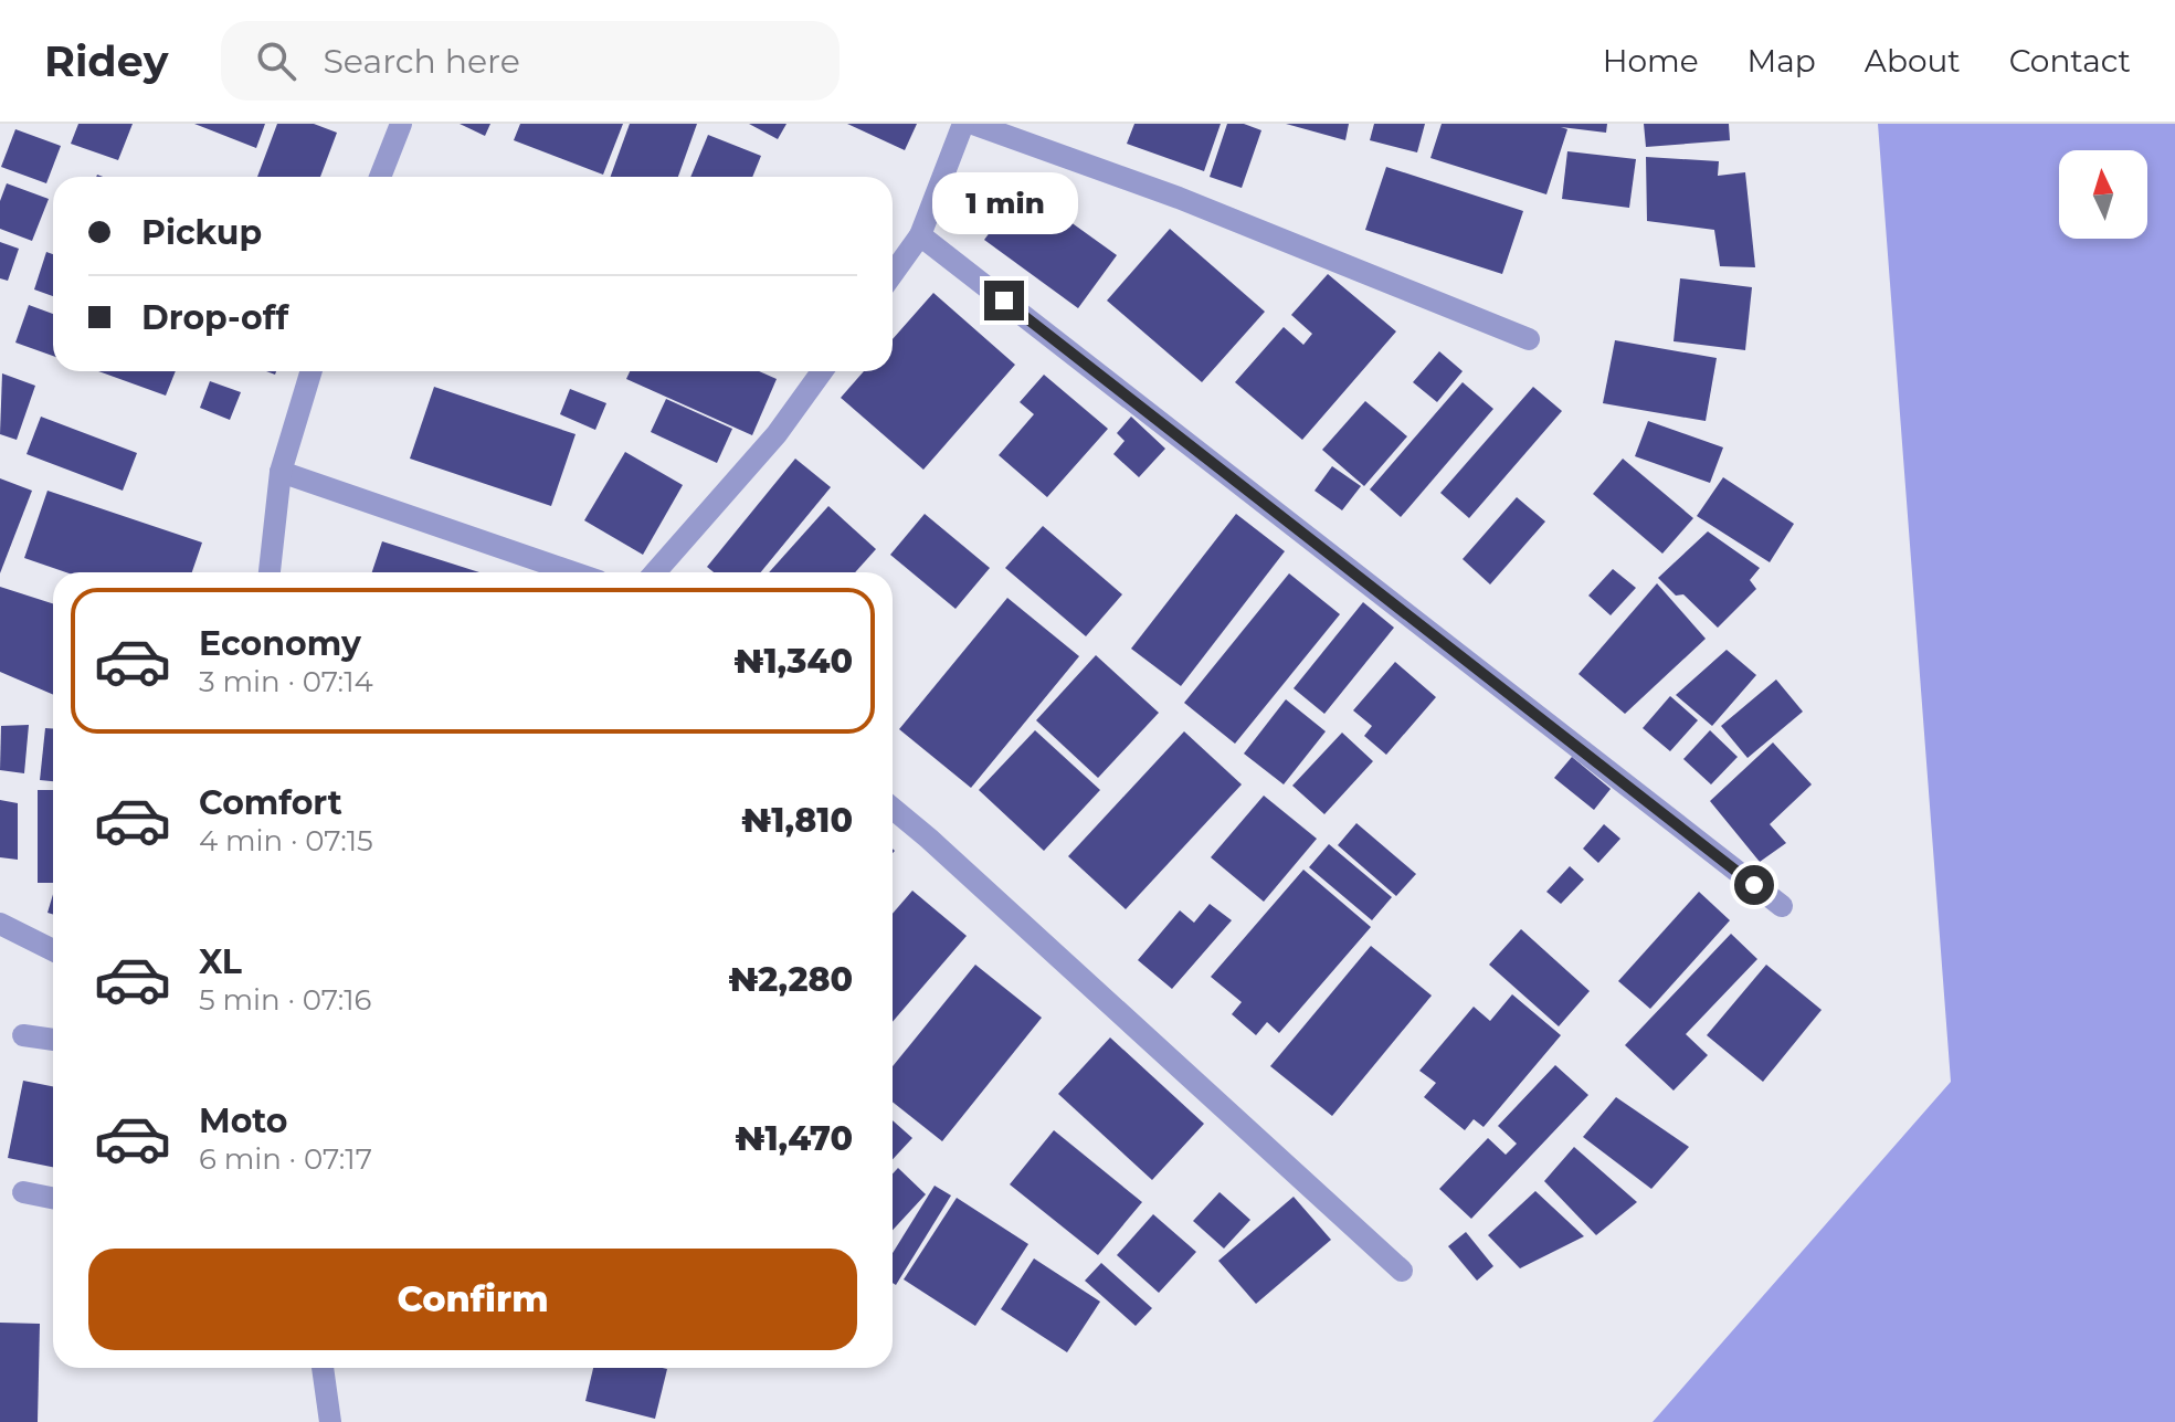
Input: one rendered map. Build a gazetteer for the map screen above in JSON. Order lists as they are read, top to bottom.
{
  "north": "top",
  "page": {
    "header": "Ridey",
    "search": "Search here",
    "nav": [
      "Home",
      "Map",
      "About",
      "Contact"
    ],
    "bubble": "1 min",
    "banner": ["Pickup", "Drop-off"],
    "list": [
      {
        "name": "Economy",
        "note": "3 min · 07:14",
        "value": "₦1,340"
      },
      {
        "name": "Comfort",
        "note": "4 min · 07:15",
        "value": "₦1,810"
      },
      {
        "name": "XL",
        "note": "5 min · 07:16",
        "value": "₦2,280"
      },
      {
        "name": "Moto",
        "note": "6 min · 07:17",
        "value": "₦1,470"
      }
    ],
    "buttons": "Confirm"
  }
}
